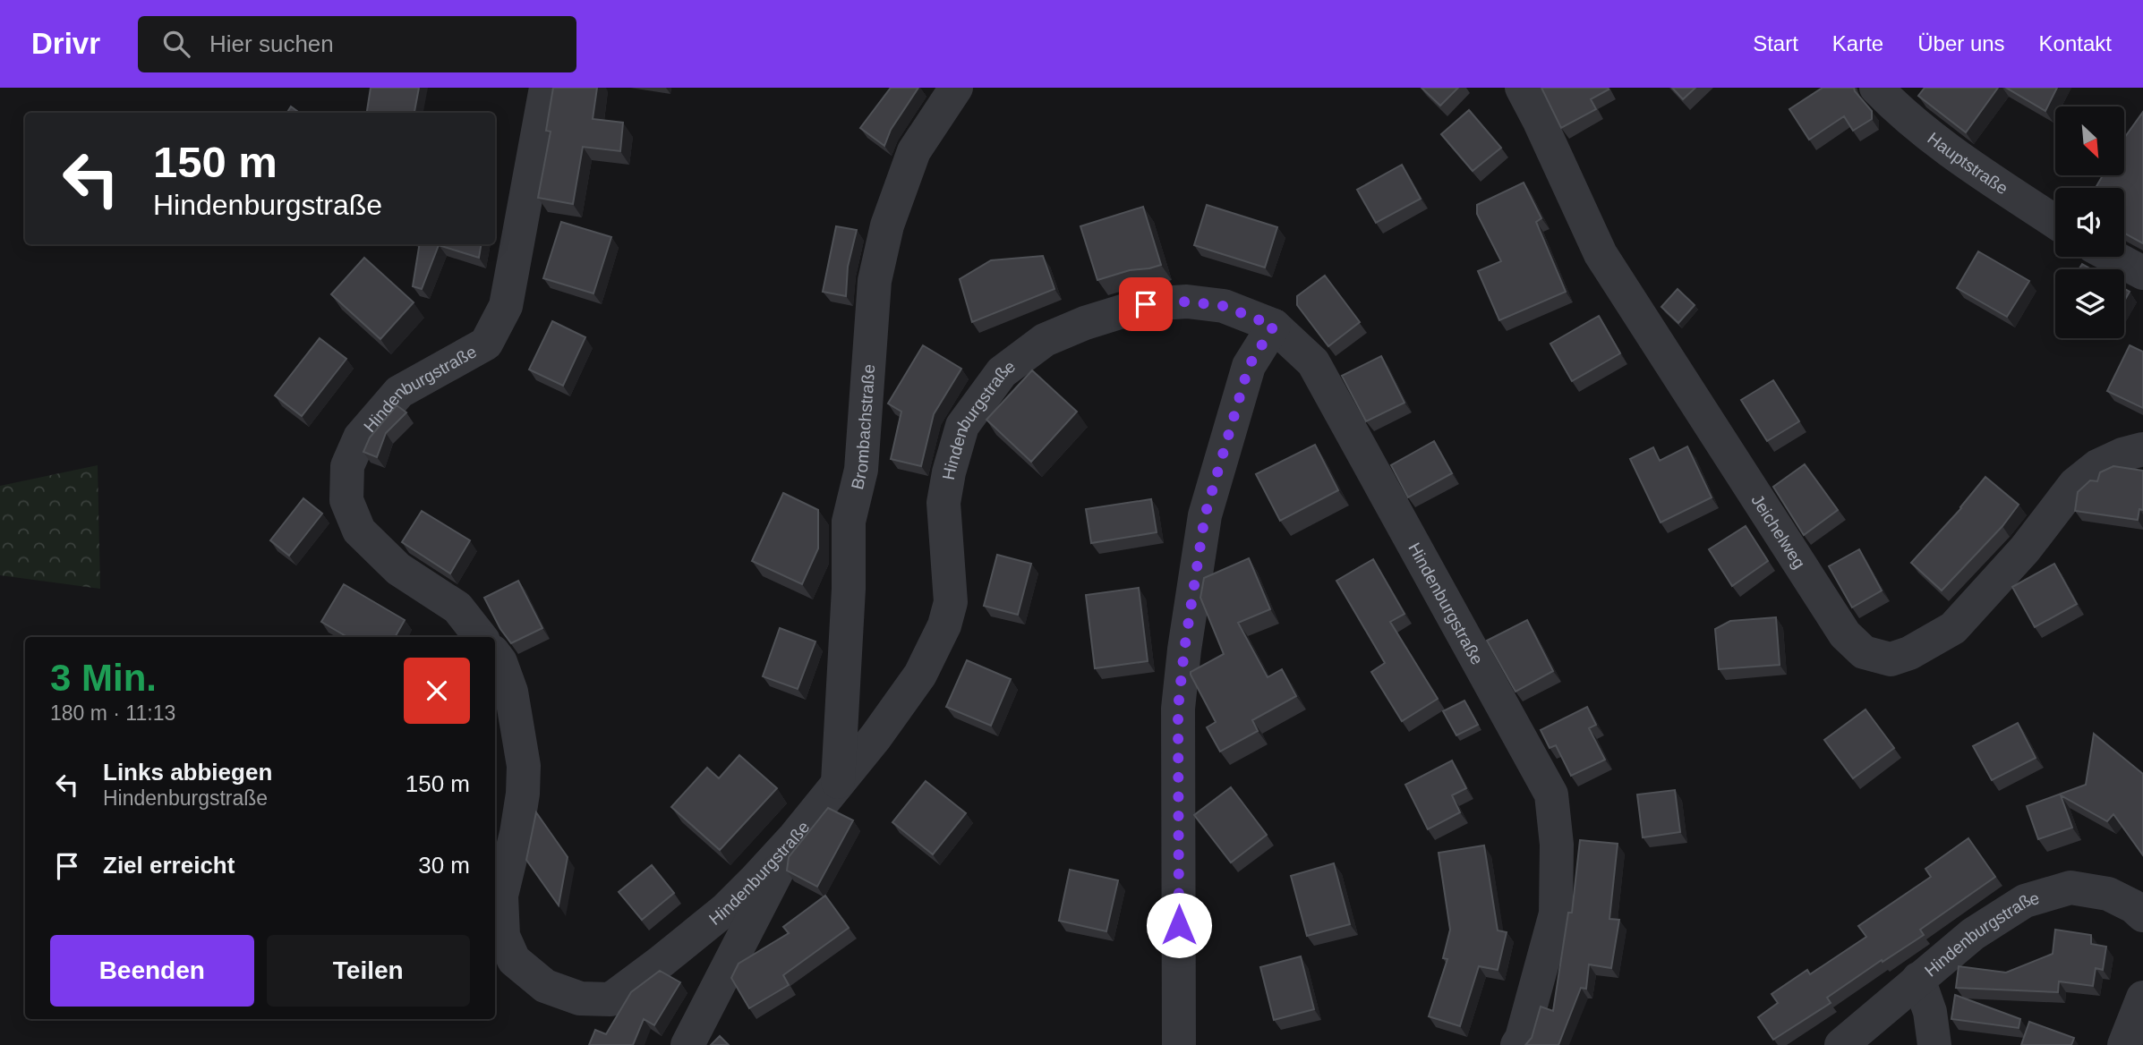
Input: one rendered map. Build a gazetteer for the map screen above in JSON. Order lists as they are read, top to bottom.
{
  "streets": {
    "street": [
      "Hauptstraße",
      "Hindenburgstraße",
      "Brombachstraße",
      "Jeichelweg"
    ]
  },
  "crossings": [
    ["Hindenburgstraße", "Brombachstraße"]
  ],
  "north": "bottom right",
  "page": {
    "header": "Drivr",
    "search": "Hier suchen",
    "nav": [
      "Start",
      "Karte",
      "Über uns",
      "Kontakt"
    ],
    "turn": ["150 m", "Hindenburgstraße"],
    "heading": ["3 Min.", "180 m · 11:13"],
    "list": [
      {
        "name": "Links abbiegen",
        "note": "Hindenburgstraße",
        "value": "150 m"
      },
      {
        "name": "Ziel erreicht",
        "value": "30 m"
      }
    ],
    "buttons": ["Beenden", "Teilen"]
  }
}
